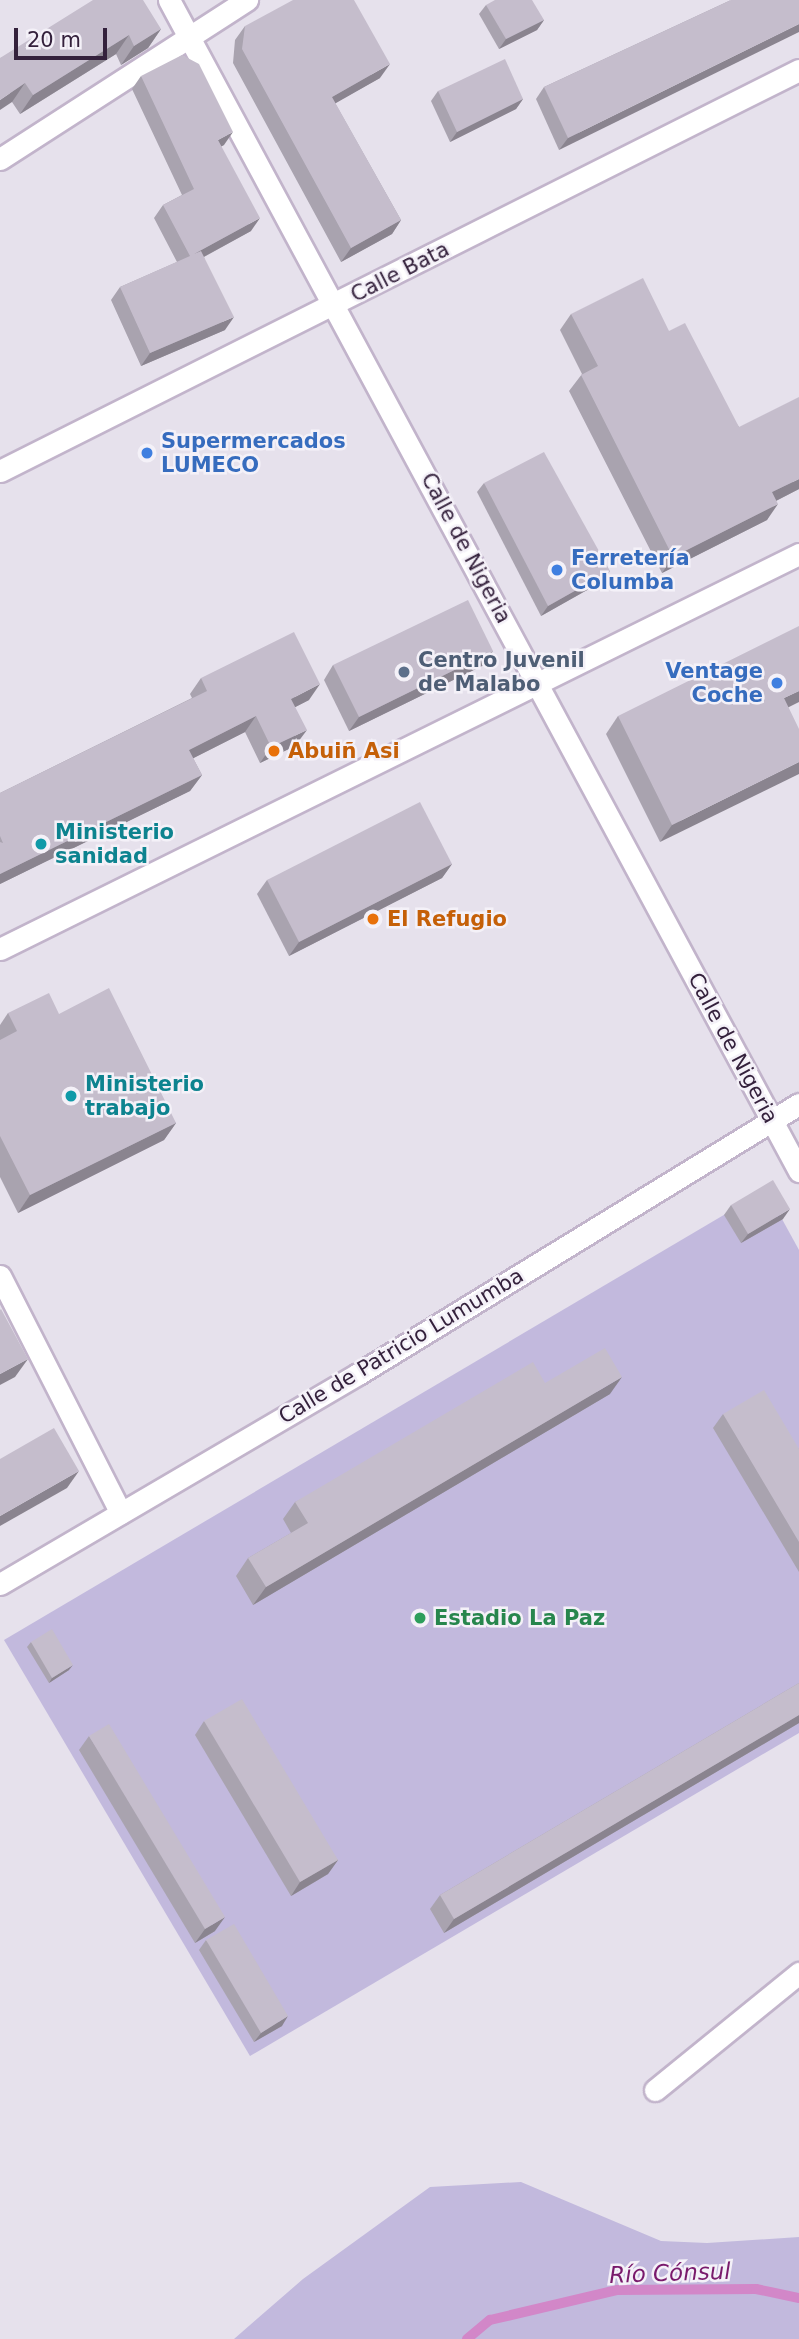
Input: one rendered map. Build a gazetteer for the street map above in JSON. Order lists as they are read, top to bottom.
{
  "streets": {
    "street": ["Calle Bata", "Calle de Nigeria", "Calle de Patricio Lumumba"]
  },
  "crossings": [
    ["Calle Bata", "Calle de Nigeria"],
    ["Calle de Nigeria", "Calle de Patricio Lumumba"]
  ],
  "water": ["Río Cónsul"],
  "places": [
    "Supermercados LUMECO",
    "Ferretería Columba",
    "Centro Juvenil de Malabo",
    "Ventage Coche",
    "Abuiñ Asi",
    "Ministerio sanidad",
    "El Refugio",
    "Ministerio trabajo",
    "Estadio La Paz"
  ],
  "scale_bar": "20 m"
}
